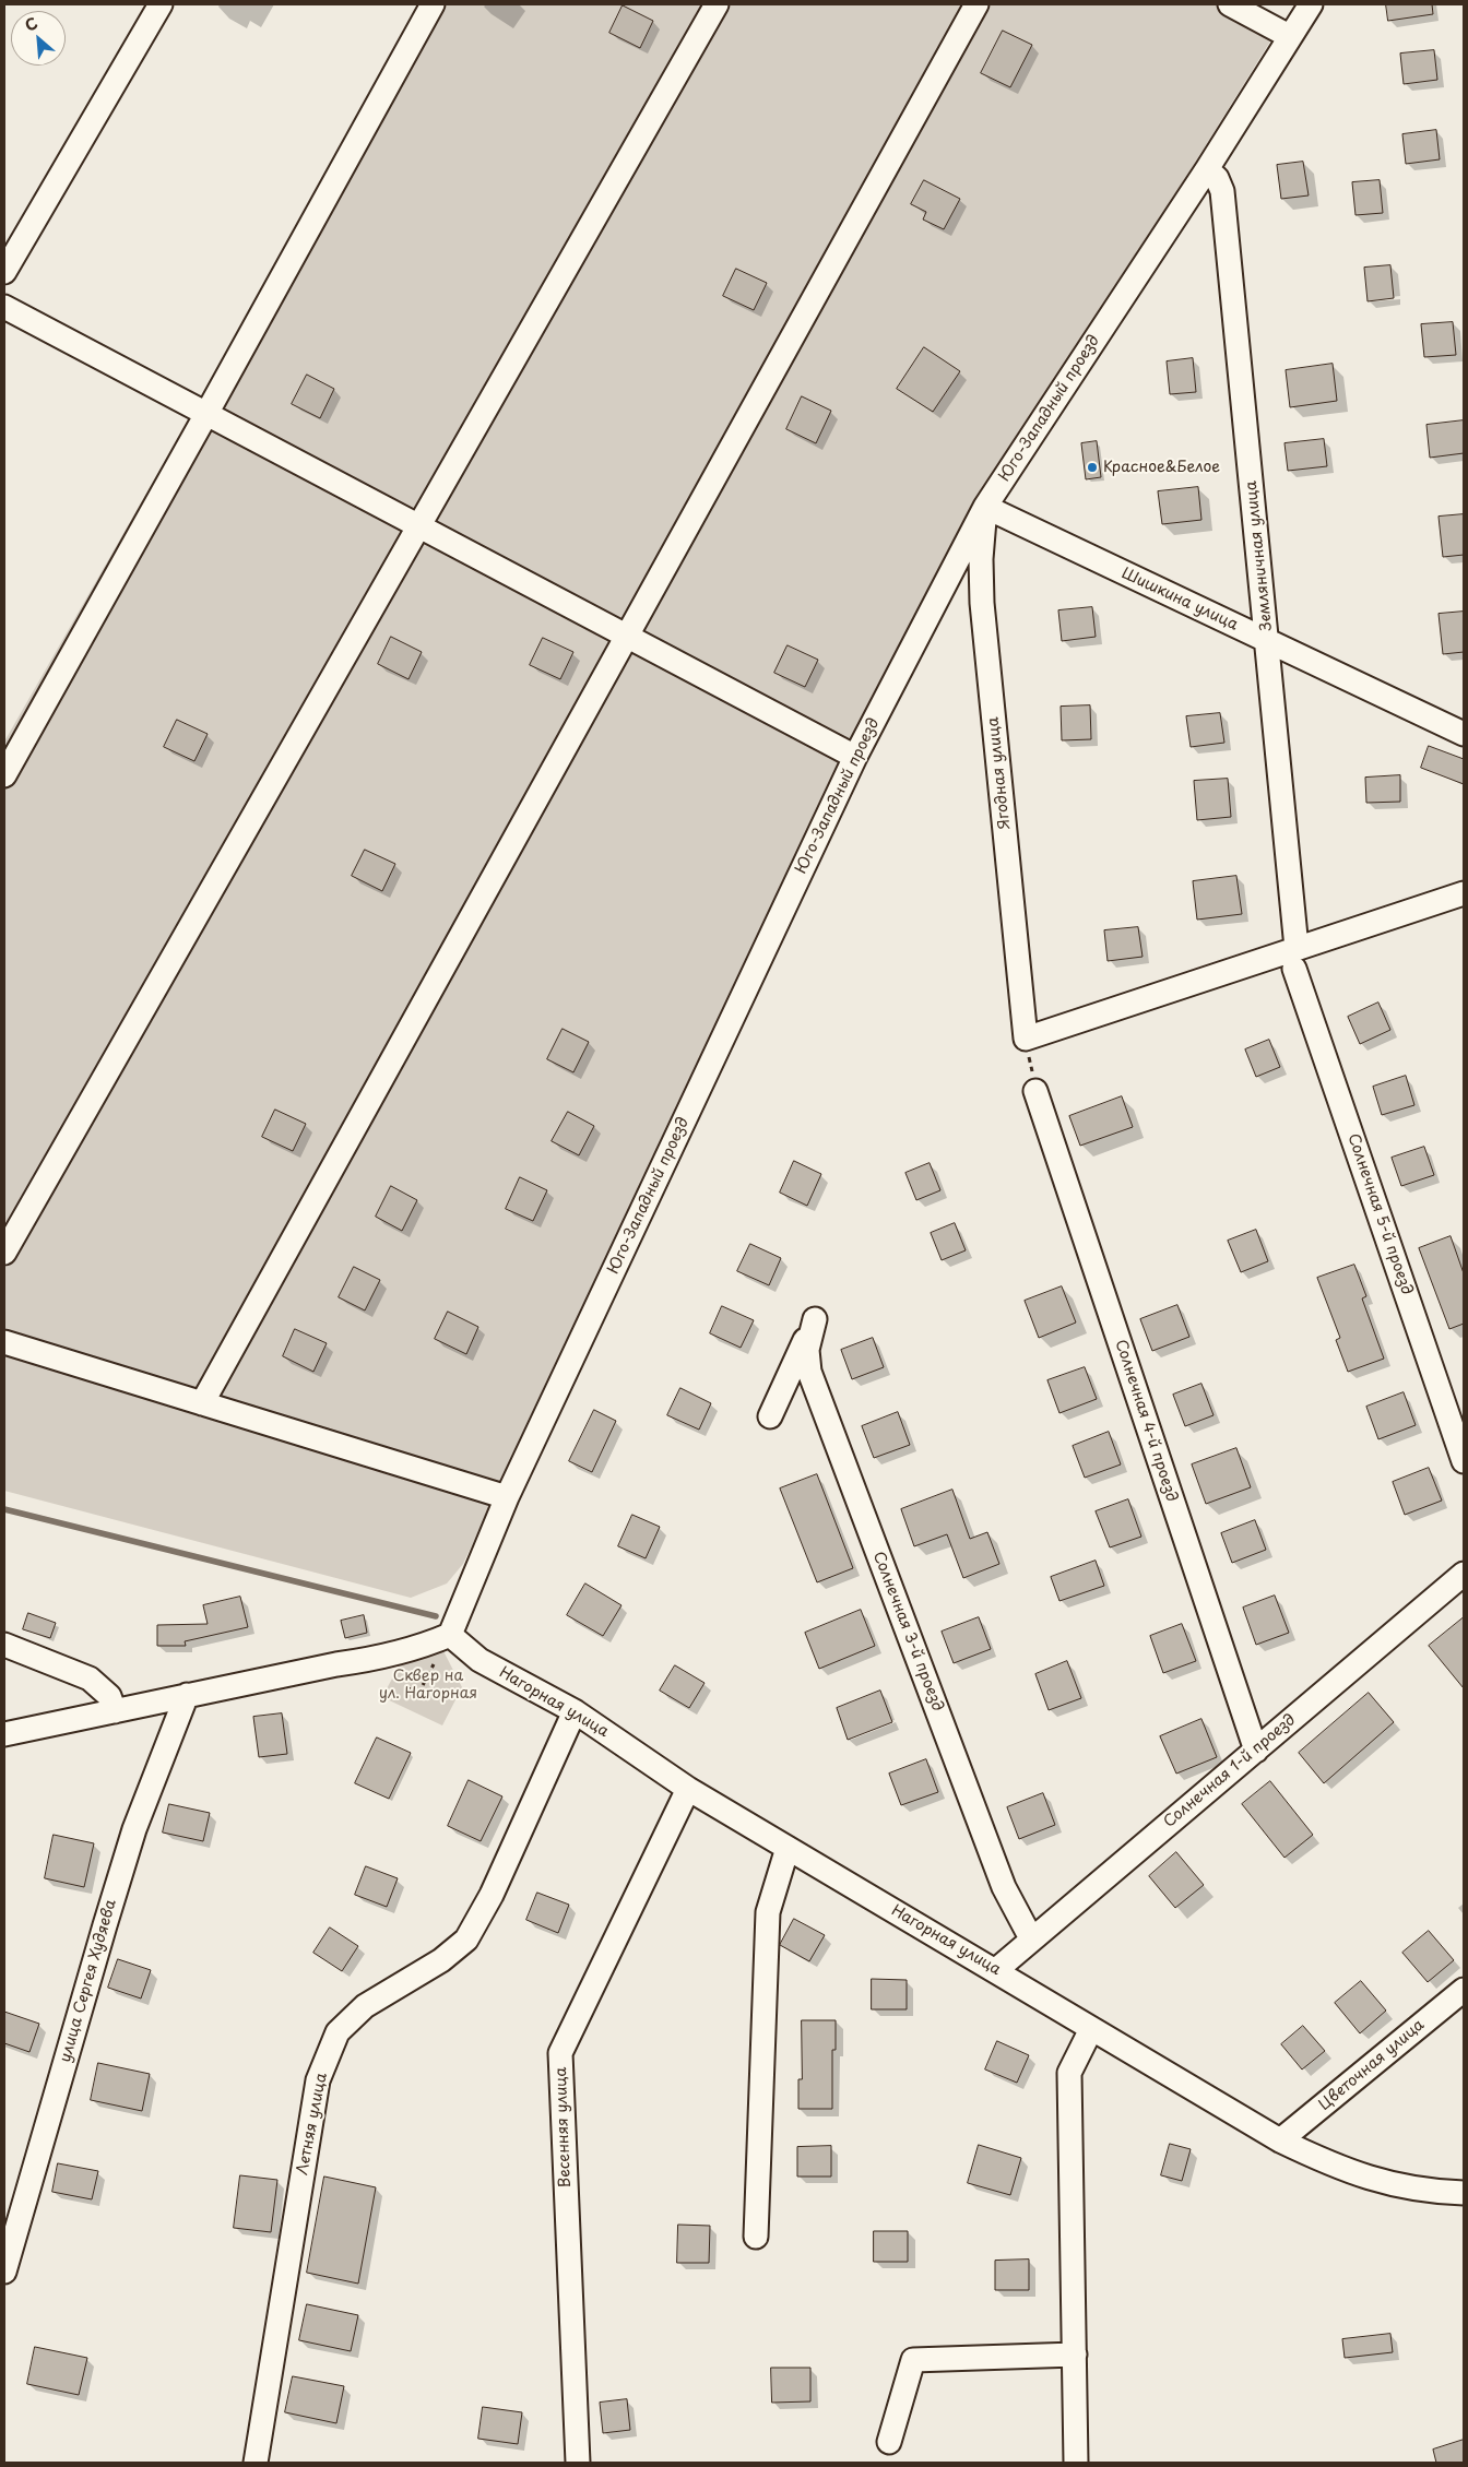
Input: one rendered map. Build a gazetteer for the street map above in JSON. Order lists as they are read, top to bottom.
{
  "streets": {
    "street": [
      "Юго-Западный проезд",
      "Земляничная улица",
      "Шишкина улица",
      "Ягодная улица",
      "Солнечная 5-й проезд",
      "Солнечная 4-й проезд",
      "Солнечная 3-й проезд",
      "Нагорная улица",
      "Солнечная 1-й проезд",
      "улица Сергея Худяева",
      "Цветочная улица",
      "Летняя улица",
      "Весенняя улица"
    ]
  },
  "crossings": [
    ["Юго-Западный проезд", "Земляничная улица"],
    ["Юго-Западный проезд", "Шишкина улица"],
    ["Юго-Западный проезд", "Ягодная улица"],
    ["Юго-Западный проезд", "Нагорная улица"],
    ["Земляничная улица", "Шишкина улица"],
    ["Земляничная улица", "Солнечная 5-й проезд"],
    ["Шишкина улица", "Ягодная улица"],
    ["Солнечная 4-й проезд", "Солнечная 1-й проезд"],
    ["Солнечная 3-й проезд", "Солнечная 1-й проезд"],
    ["Нагорная улица", "Солнечная 1-й проезд"],
    ["Нагорная улица", "Цветочная улица"],
    ["Нагорная улица", "Летняя улица"],
    ["Нагорная улица", "Весенняя улица"]
  ],
  "parks": ["Сквер на ул. Нагорная"],
  "places": ["Красное&Белое"],
  "north": "top left"
}
